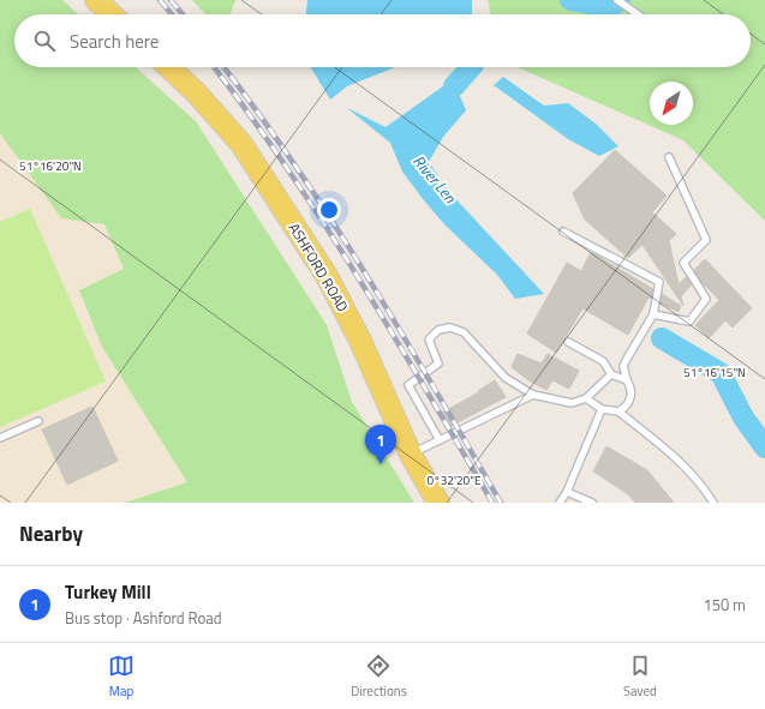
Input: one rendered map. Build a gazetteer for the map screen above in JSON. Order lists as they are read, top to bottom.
{
  "streets": {
    "main road": ["ASHFORD ROAD"]
  },
  "water": ["River Len"],
  "north": "bottom left",
  "page": {
    "search": "Search here",
    "pins": "1",
    "heading": "Nearby",
    "list": [
      {
        "mark": "1",
        "name": "Turkey Mill",
        "note": "Bus stop · Ashford Road",
        "value": "150 m"
      }
    ],
    "nav": ["Map", "Directions", "Saved"]
  },
  "coordinates": ["51°16'20\"N", "51°16'15\"N", "0°32'20\"E"]
}
